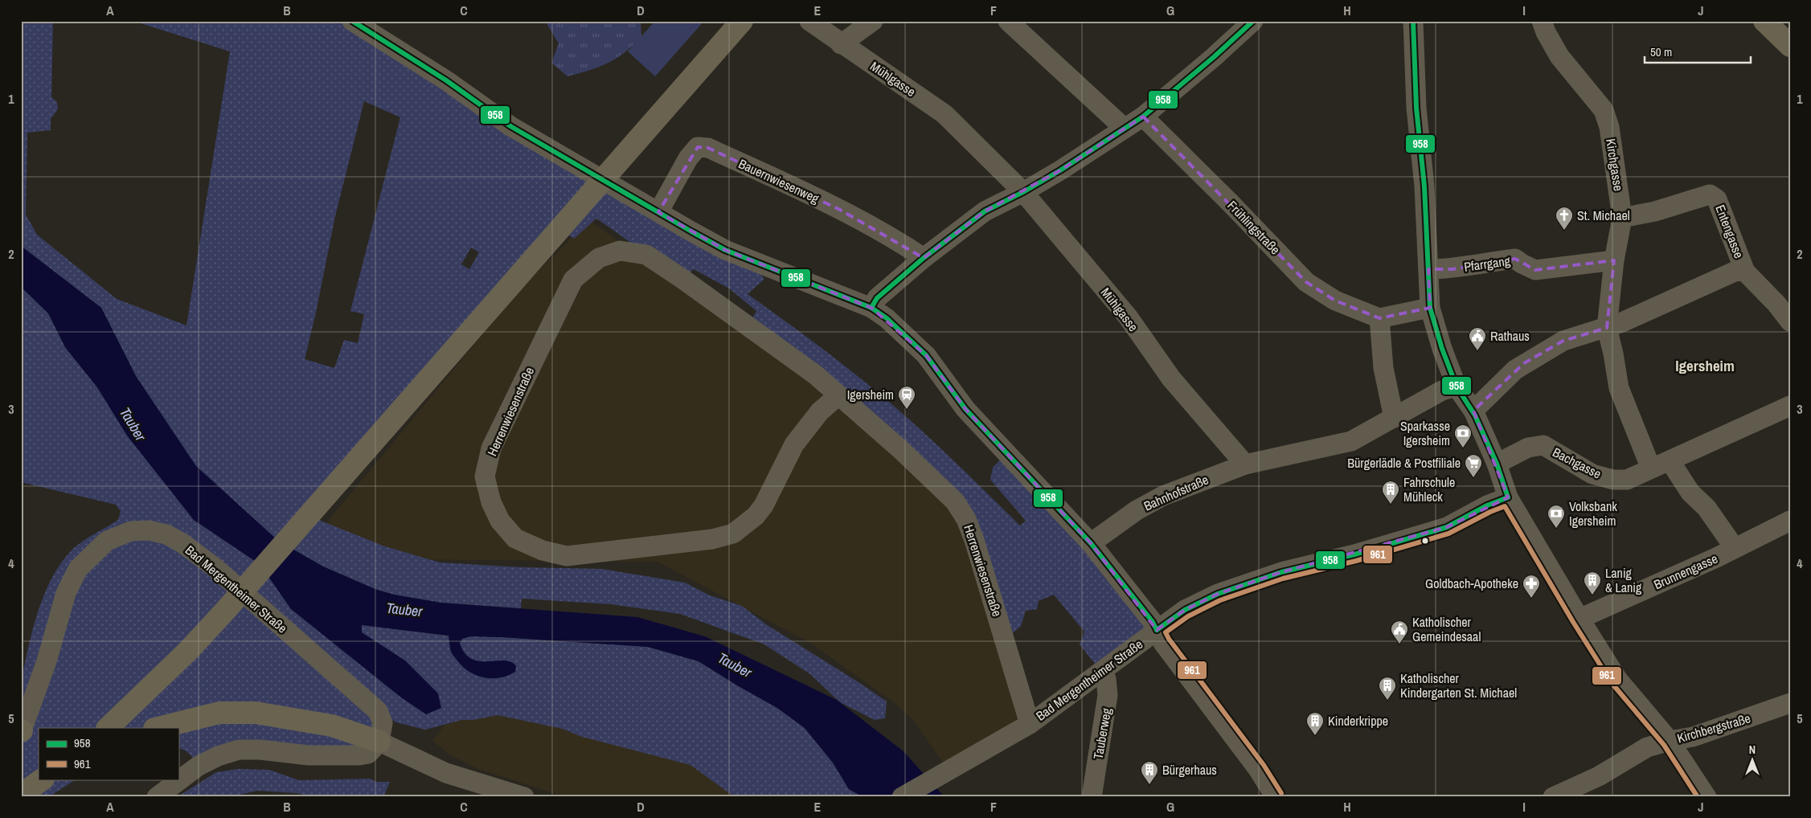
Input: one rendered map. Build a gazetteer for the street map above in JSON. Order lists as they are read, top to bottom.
{
  "streets": {
    "street": [
      "Mühlgasse",
      "Kirchgasse",
      "Bauernwiesenweg",
      "Frühlingstraße",
      "Entengasse",
      "Pfarrgang",
      "Herrenwiesenstraße",
      "Bachgasse",
      "Bahnhofstraße",
      "Brunnengasse",
      "Bad Mergentheimer Straße",
      "Kirchbergstraße",
      "Tauberweg"
    ]
  },
  "crossings": [
    ["Mühlgasse", "Bahnhofstraße"],
    ["Kirchgasse", "Entengasse"],
    ["Kirchgasse", "Pfarrgang"],
    ["Kirchgasse", "Bachgasse"],
    ["Herrenwiesenstraße", "Bad Mergentheimer Straße"],
    ["Bad Mergentheimer Straße", "Tauberweg"]
  ],
  "districts": ["Igersheim"],
  "water": ["Tauber"],
  "places": {
    "church": ["St. Michael"],
    "public building": ["Rathaus", "Katholischer Gemeindesaal"],
    "station": ["Igersheim"],
    "bank": ["Sparkasse Igersheim", "Volksbank Igersheim"],
    "supermarket": ["Bürgerlädle & Postfiliale"],
    "building": [
      "Fahrschule Mühleck",
      "Lanig & Lanig",
      "Katholischer Kindergarten St. Michael",
      "Kinderkrippe",
      "Bürgerhaus"
    ],
    "pharmacy": ["Goldbach-Apotheke"]
  },
  "lines": ["transit line 958", "transit line 961"],
  "legend": ["958", "961"],
  "scale_bar": "50 m",
  "north": "top",
  "grid": {
    "columns": [
      "A",
      "B",
      "C",
      "D",
      "E",
      "F",
      "G",
      "H",
      "I",
      "J"
    ],
    "rows": [
      "1",
      "2",
      "3",
      "4",
      "5"
    ]
  }
}
